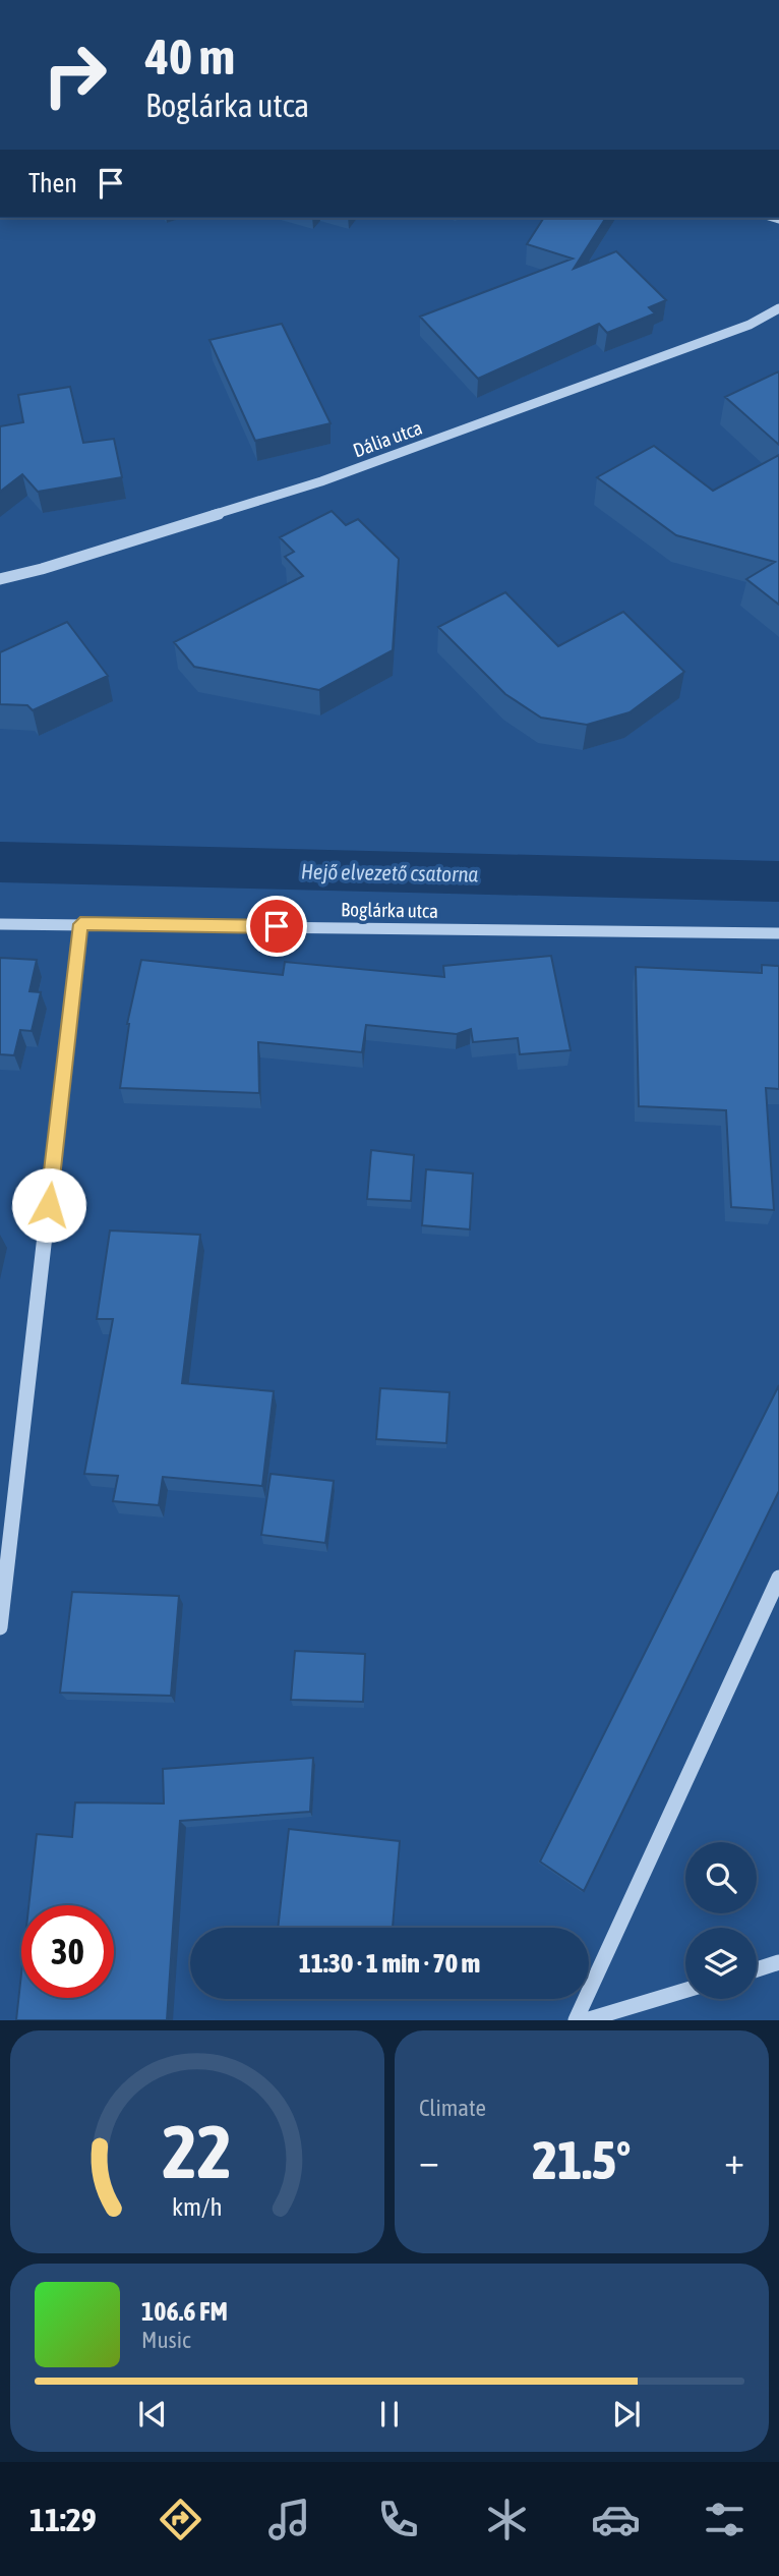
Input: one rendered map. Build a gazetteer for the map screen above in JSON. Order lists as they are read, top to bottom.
{
  "streets": {
    "street": ["Dália utca", "Boglárka utca"]
  },
  "water": ["Hejő elvezető csatorna"],
  "page": {
    "turn": ["40 m", "Boglárka utca"],
    "then": "Then",
    "limit": "30",
    "trip": "11:30 · 1 min · 70 m",
    "tile": "Climate",
    "heat": ["−", "21.5°", "+"],
    "song": ["106.6 FM", "Music"],
    "tabs": "11:29",
    "gauge": ["22", "km/h"]
  }
}
